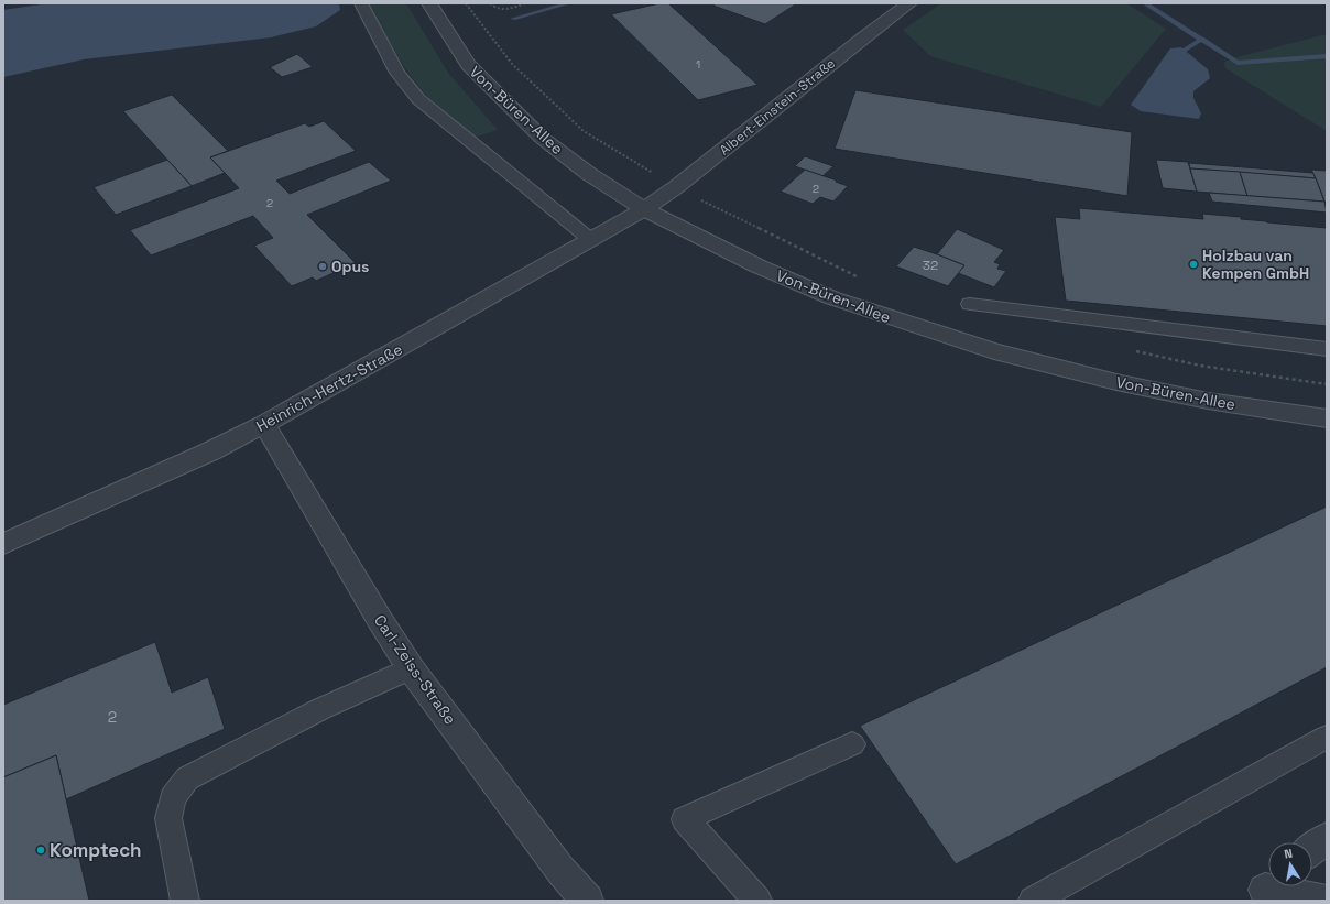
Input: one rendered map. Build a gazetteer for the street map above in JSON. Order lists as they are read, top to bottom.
{
  "streets": {
    "street": [
      "Albert-Einstein-Straße",
      "Von-Büren-Allee",
      "Heinrich-Hertz-Straße",
      "Carl-Zeiss-Straße"
    ]
  },
  "crossings": [
    ["Albert-Einstein-Straße", "Von-Büren-Allee"],
    ["Albert-Einstein-Straße", "Heinrich-Hertz-Straße"],
    ["Von-Büren-Allee", "Heinrich-Hertz-Straße"],
    ["Heinrich-Hertz-Straße", "Carl-Zeiss-Straße"]
  ],
  "places": ["Holzbau van Kempen GmbH", "Opus", "Komptech"],
  "house_numbers": [
    "1",
    "2",
    "2",
    "32",
    "2"
  ],
  "north": "top"
}
